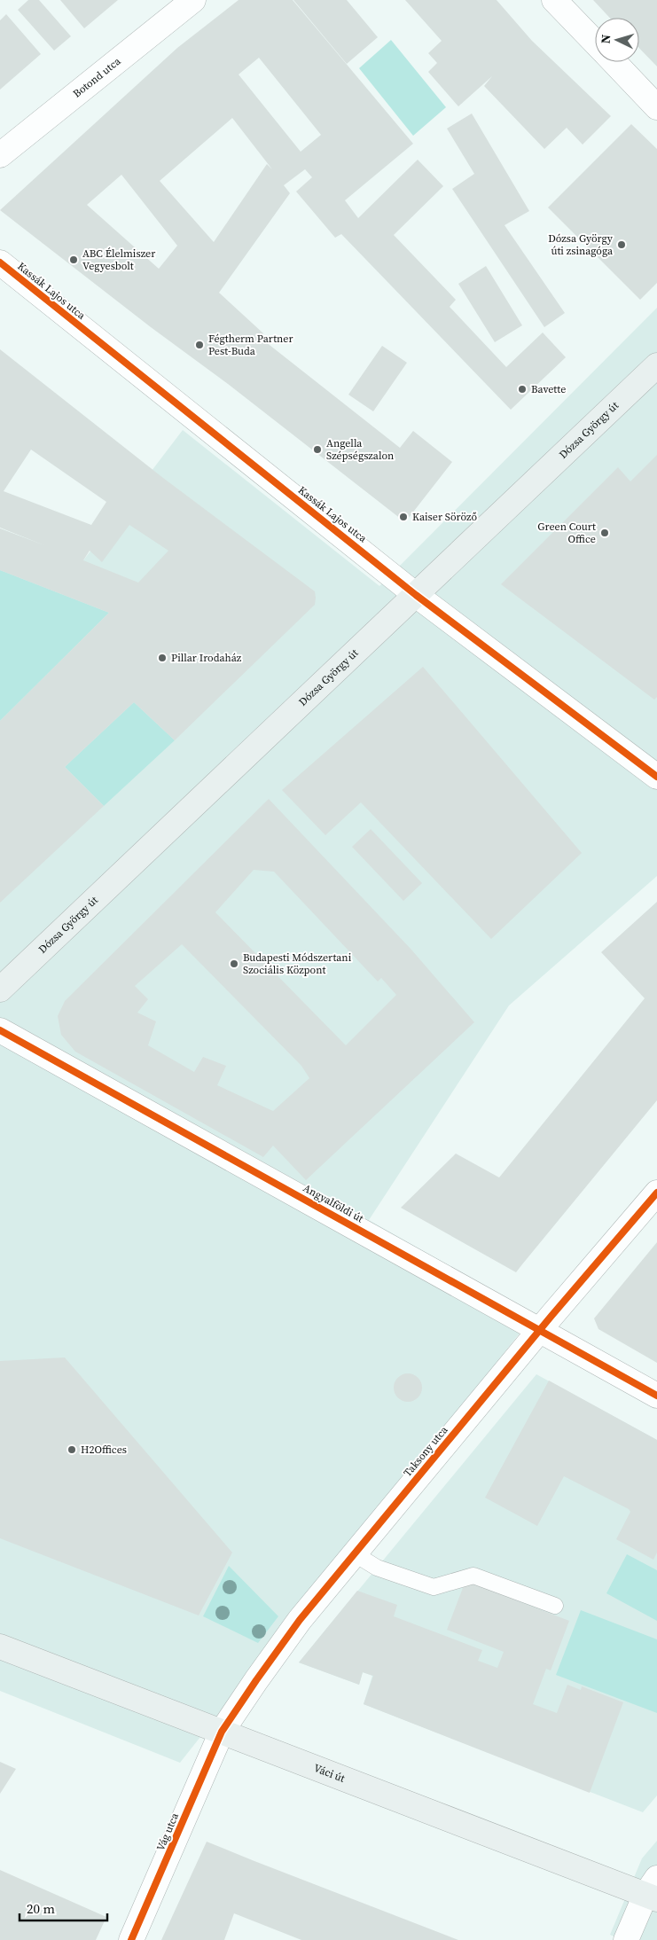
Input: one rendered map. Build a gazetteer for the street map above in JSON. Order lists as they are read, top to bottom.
{
  "streets": {
    "main road": ["Dózsa György út", "Váci út"],
    "street": [
      "Botond utca",
      "Kassák Lajos utca",
      "Angyalföldi út",
      "Taksony utca",
      "Vág utca"
    ]
  },
  "crossings": [
    ["Kassák Lajos utca", "Dózsa György út"],
    ["Angyalföldi út", "Taksony utca"],
    ["Taksony utca", "Váci út"],
    ["Taksony utca", "Vág utca"],
    ["Váci út", "Vág utca"]
  ],
  "places": [
    "Dózsa György úti zsinagóga",
    "ABC Élelmiszer Vegyesbolt",
    "Fégtherm Partner Pest-Buda",
    "Bavette",
    "Angella Szépségszalon",
    "Kaiser Söröző",
    "Green Court Office",
    "Pillar Irodaház",
    "Budapesti Módszertani Szociális Központ",
    "H2Offices"
  ],
  "scale_bar": "20 m",
  "north": "left"
}
